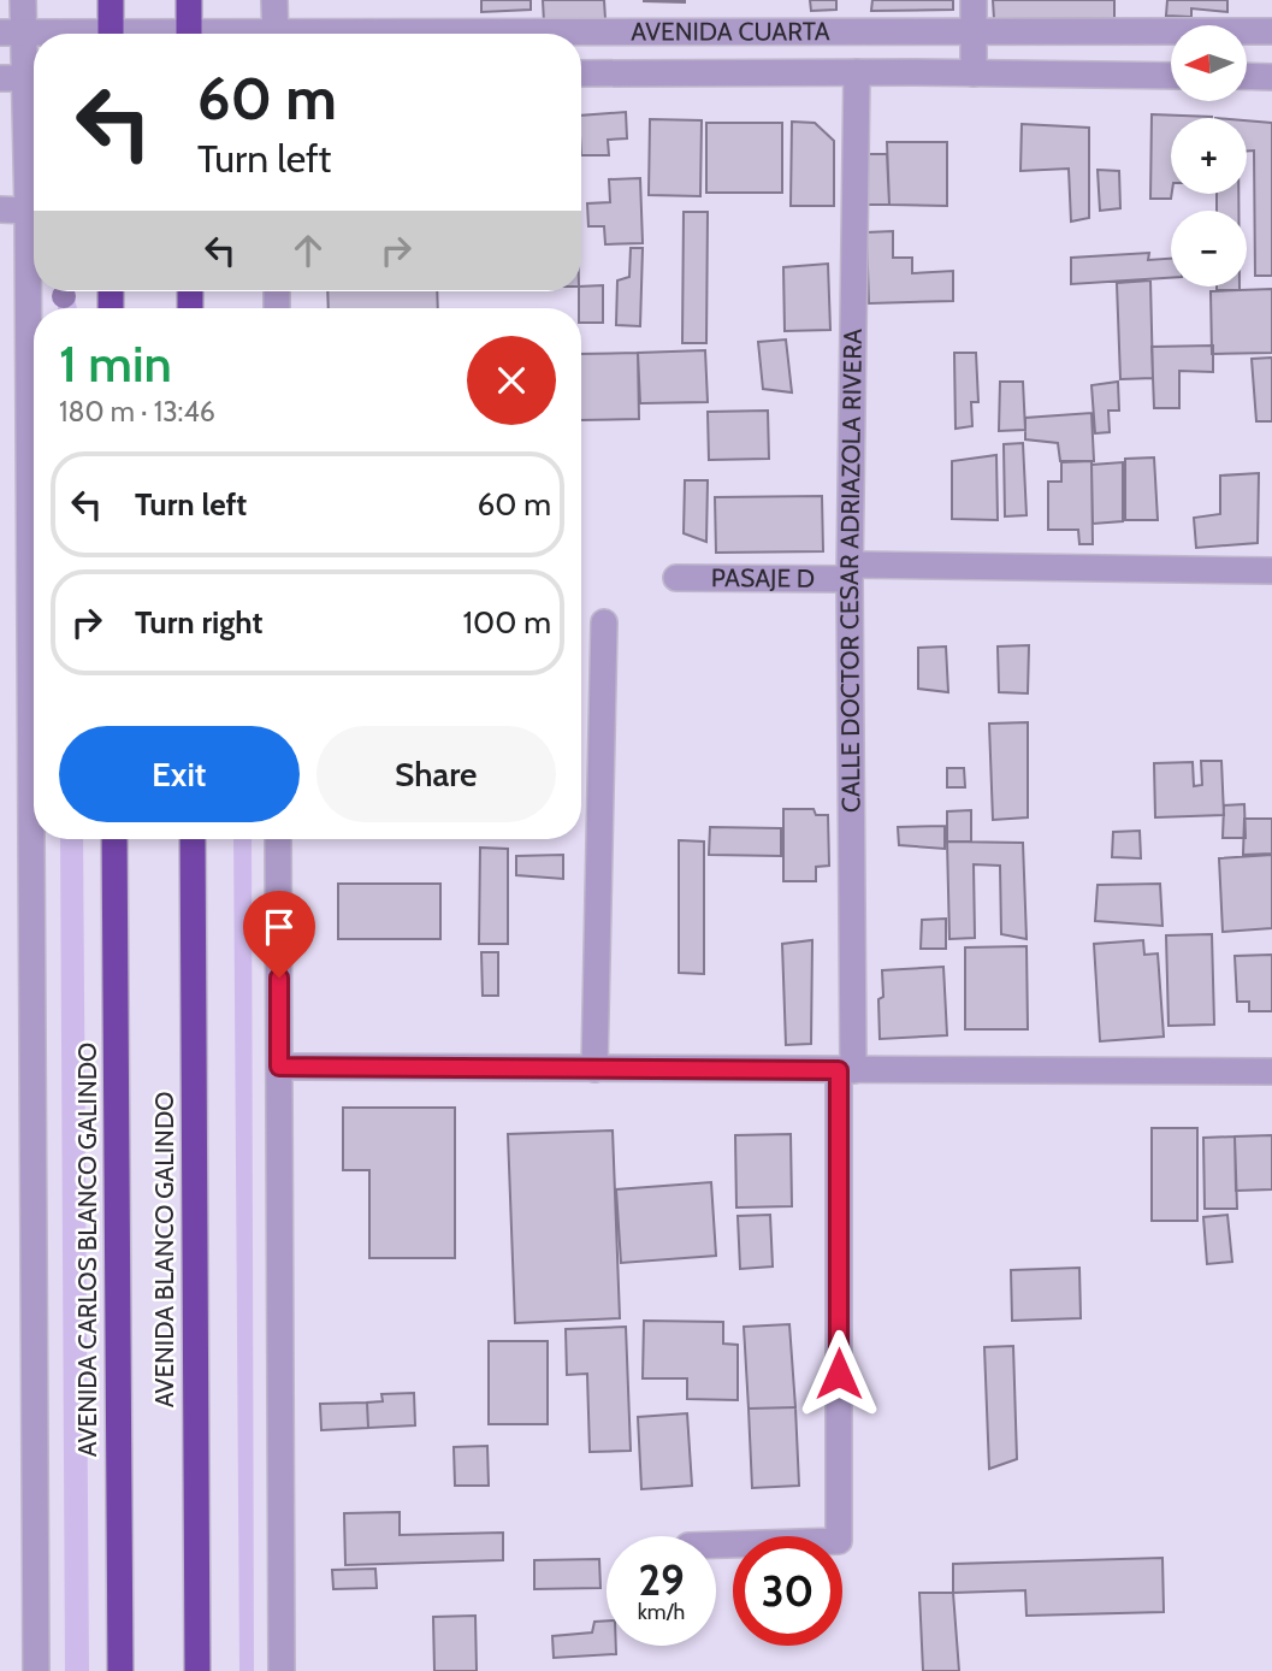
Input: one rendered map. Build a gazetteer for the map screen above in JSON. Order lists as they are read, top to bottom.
{
  "streets": {
    "highway": ["AVENIDA CARLOS BLANCO GALINDO", "AVENIDA BLANCO GALINDO"],
    "street": ["AVENIDA CUARTA", "CALLE DOCTOR CESAR ADRIAZOLA RIVERA", "PASAJE D"]
  },
  "crossings": [
    ["AVENIDA CUARTA", "CALLE DOCTOR CESAR ADRIAZOLA RIVERA"],
    ["AVENIDA CUARTA", "AVENIDA CARLOS BLANCO GALINDO"],
    ["CALLE DOCTOR CESAR ADRIAZOLA RIVERA", "PASAJE D"]
  ],
  "north": "left",
  "page": {
    "map_buttons": ["+", "−"],
    "turn": ["60 m", "Turn left"],
    "heading": ["1 min", "180 m · 13:46"],
    "list": [
      {
        "name": "Turn left",
        "value": "60 m"
      },
      {
        "name": "Turn right",
        "value": "100 m"
      }
    ],
    "buttons": ["Exit", "Share"],
    "speed": "29 km/h",
    "limit": "30"
  }
}
